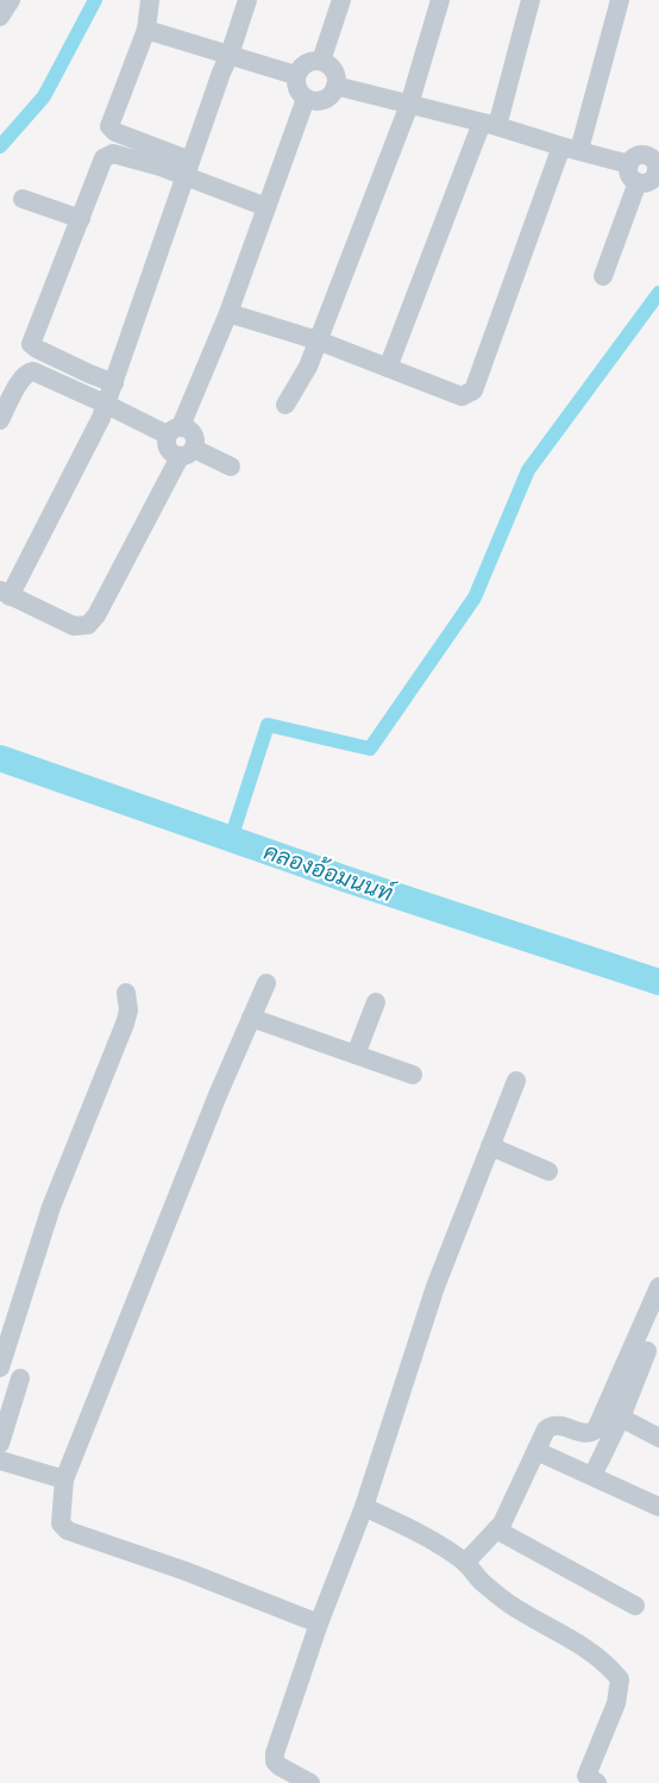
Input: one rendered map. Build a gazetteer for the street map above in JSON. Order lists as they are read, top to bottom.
{
  "water": ["คลองอ้อมนนท์"]
}
